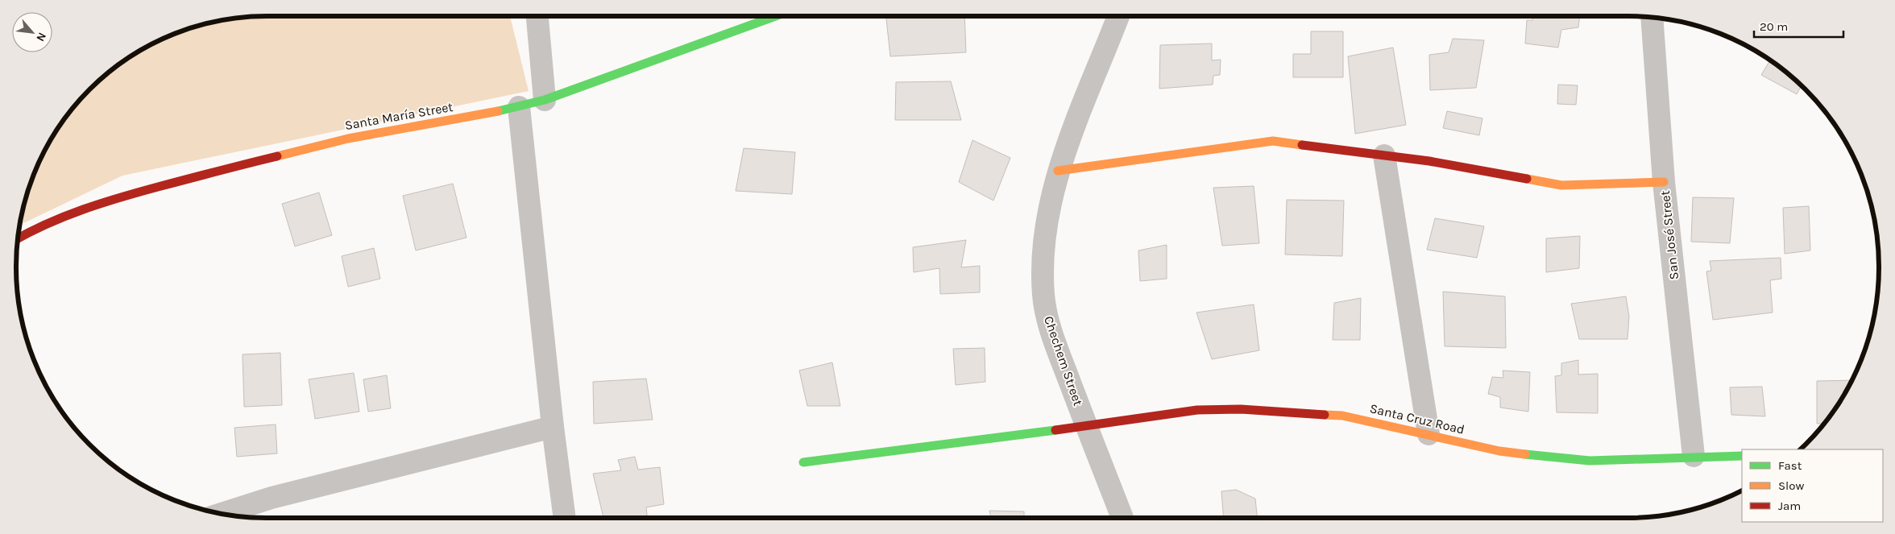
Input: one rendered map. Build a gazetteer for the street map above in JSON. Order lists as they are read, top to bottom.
{
  "streets": {
    "street": [
      "Santa María Street",
      "San José Street",
      "Chechem Street",
      "Santa Cruz Road"
    ]
  },
  "crossings": [
    ["San José Street", "Santa Cruz Road"],
    ["Chechem Street", "Santa Cruz Road"]
  ],
  "legend": ["Fast", "Slow", "Jam"],
  "scale_bar": "20 m",
  "north": "bottom right"
}
